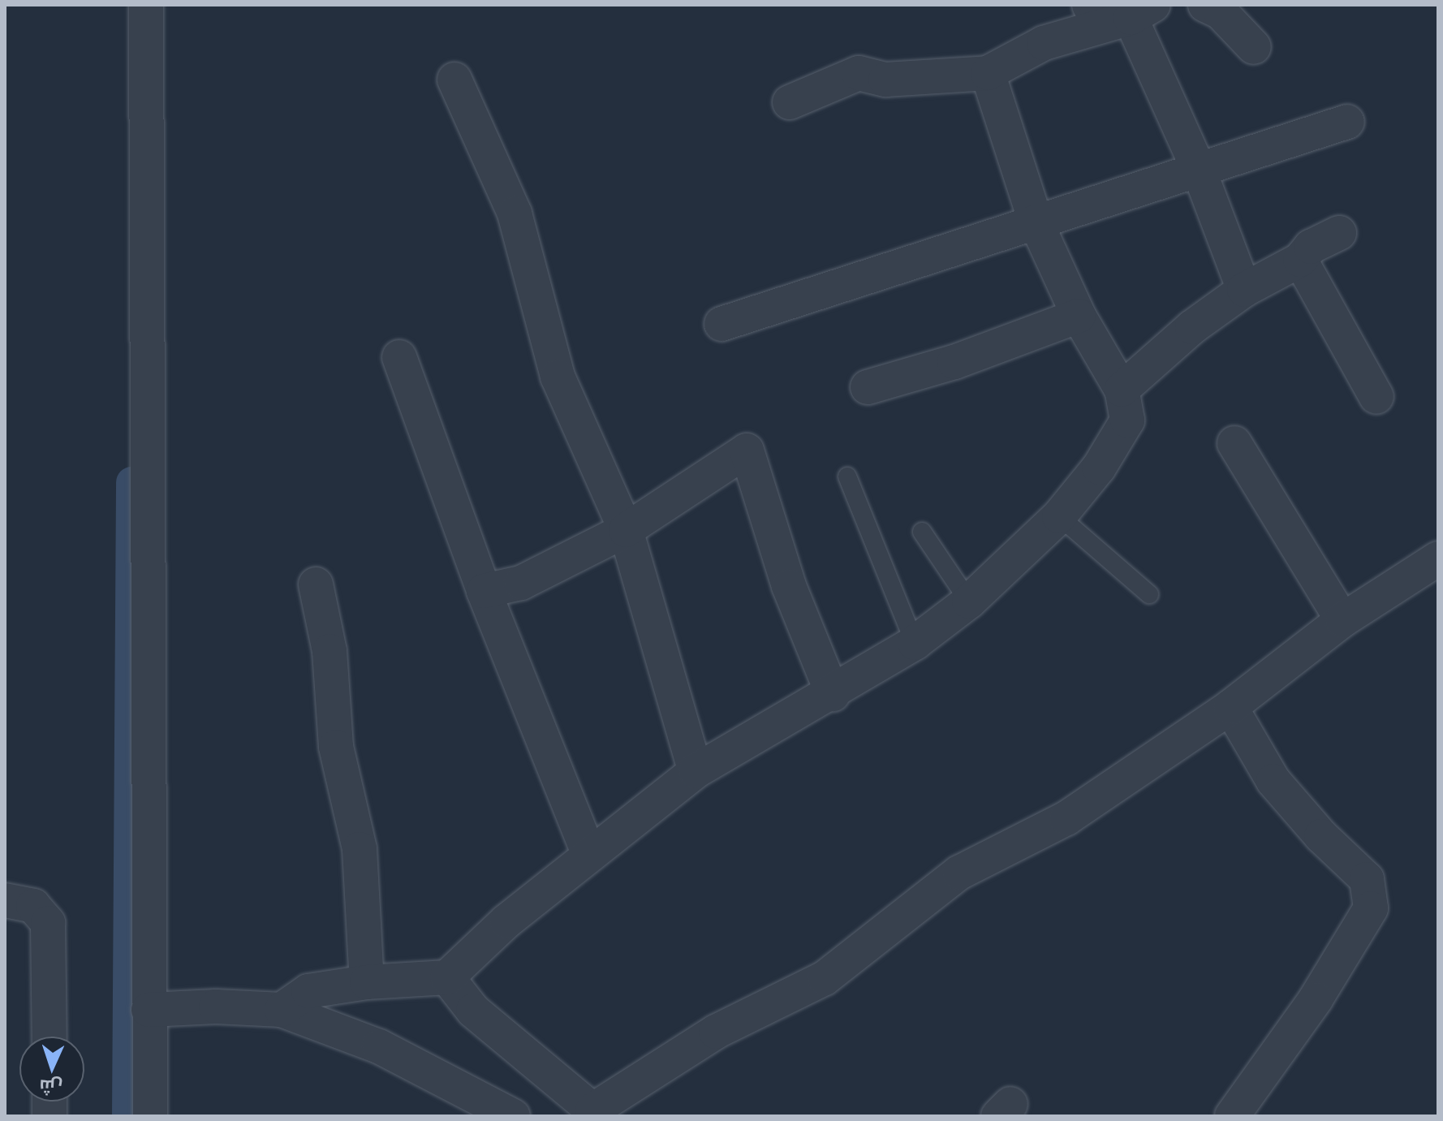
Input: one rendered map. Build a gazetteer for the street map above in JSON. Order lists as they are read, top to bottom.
{
  "north": "bottom"
}
